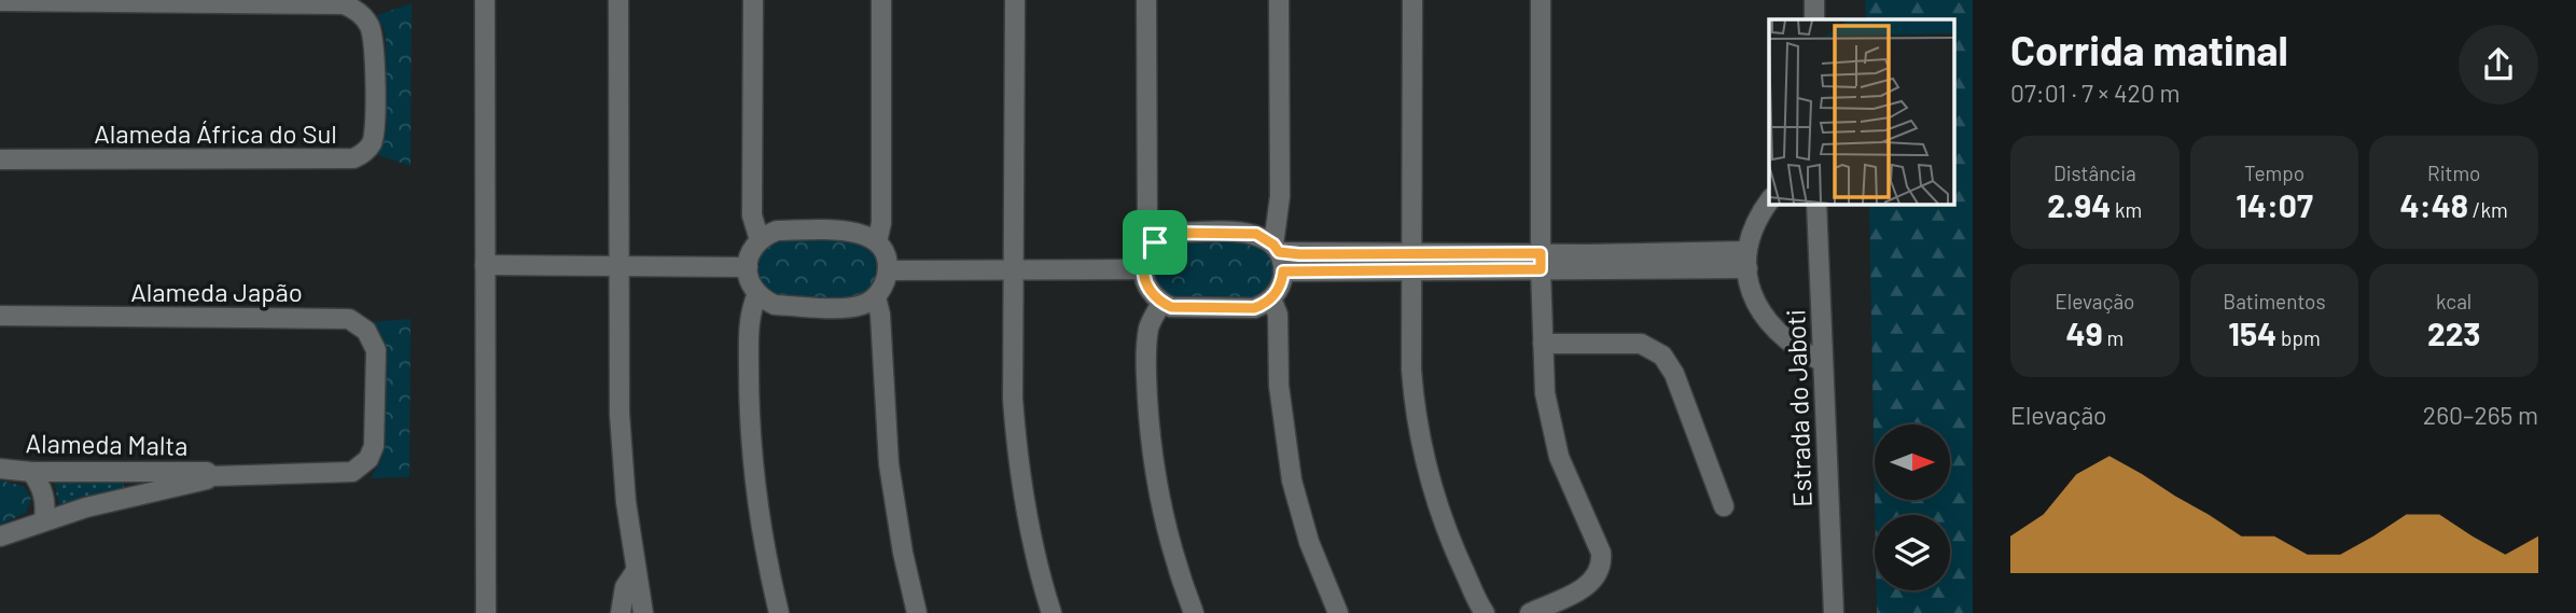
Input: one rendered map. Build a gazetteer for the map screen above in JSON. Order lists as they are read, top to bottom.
{
  "streets": {
    "street": [
      "Alameda África do Sul",
      "Alameda Japão",
      "Estrada do Jaboti",
      "Alameda Malta"
    ]
  },
  "crossings": [
    ["Alameda Japão", "Alameda Malta"]
  ],
  "north": "right",
  "page": {
    "heading": ["Corrida matinal", "07:01 · 7 × 420 m"],
    "stats": [
      ["Distância", "2.94 km"],
      ["Tempo", "14:07"],
      ["Ritmo", "4:48 /km"],
      ["Elevação", "49 m"],
      ["Batimentos", "154 bpm"],
      ["kcal", "223"]
    ],
    "chart": ["Elevação", "260–265 m"]
  }
}
